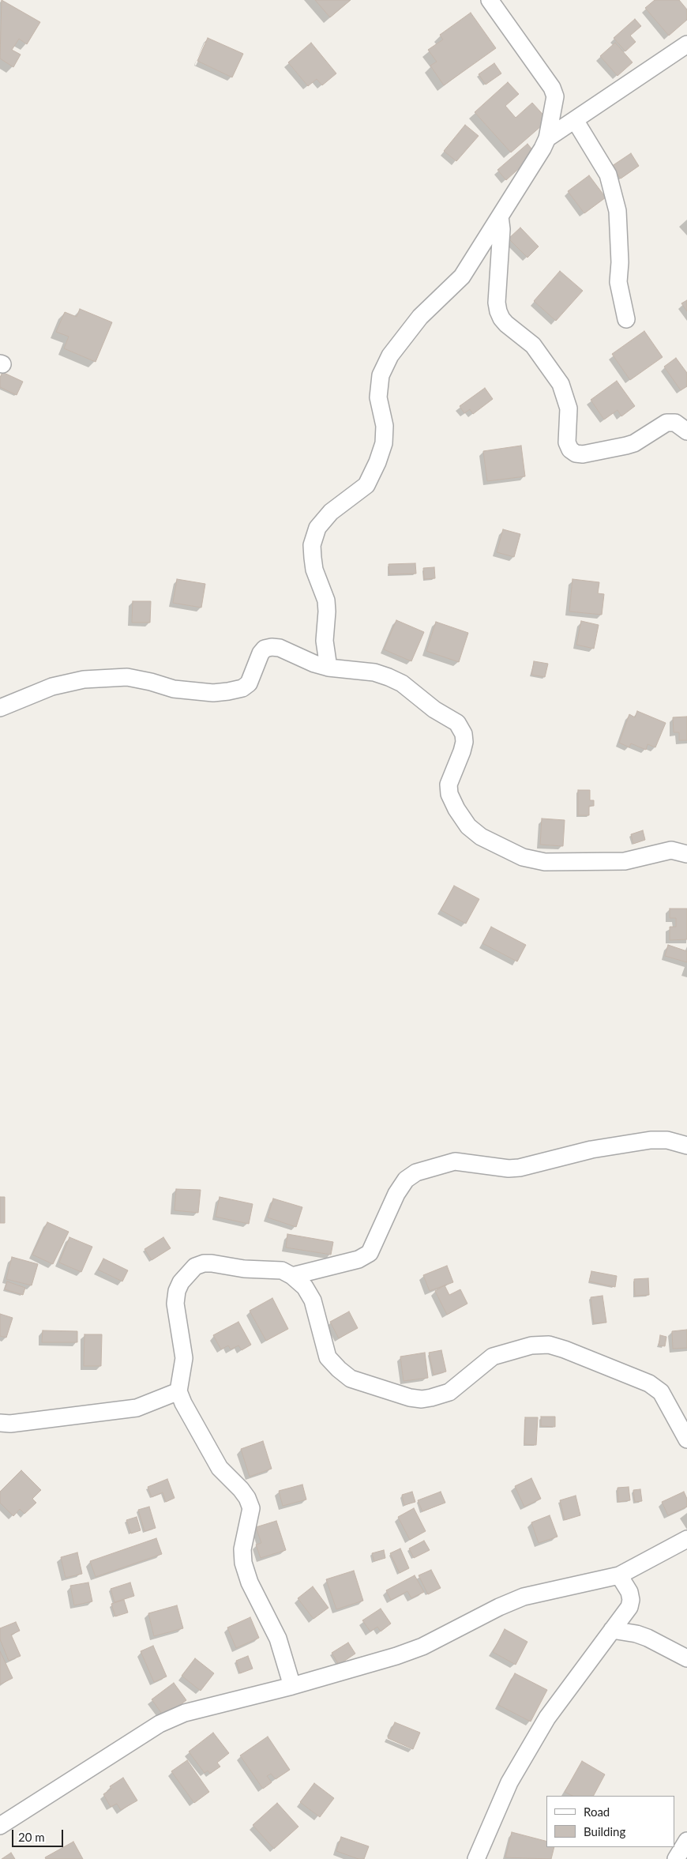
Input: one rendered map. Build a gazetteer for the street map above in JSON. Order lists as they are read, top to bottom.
{
  "legend": ["Road", "Building"],
  "scale_bar": "20 m"
}
